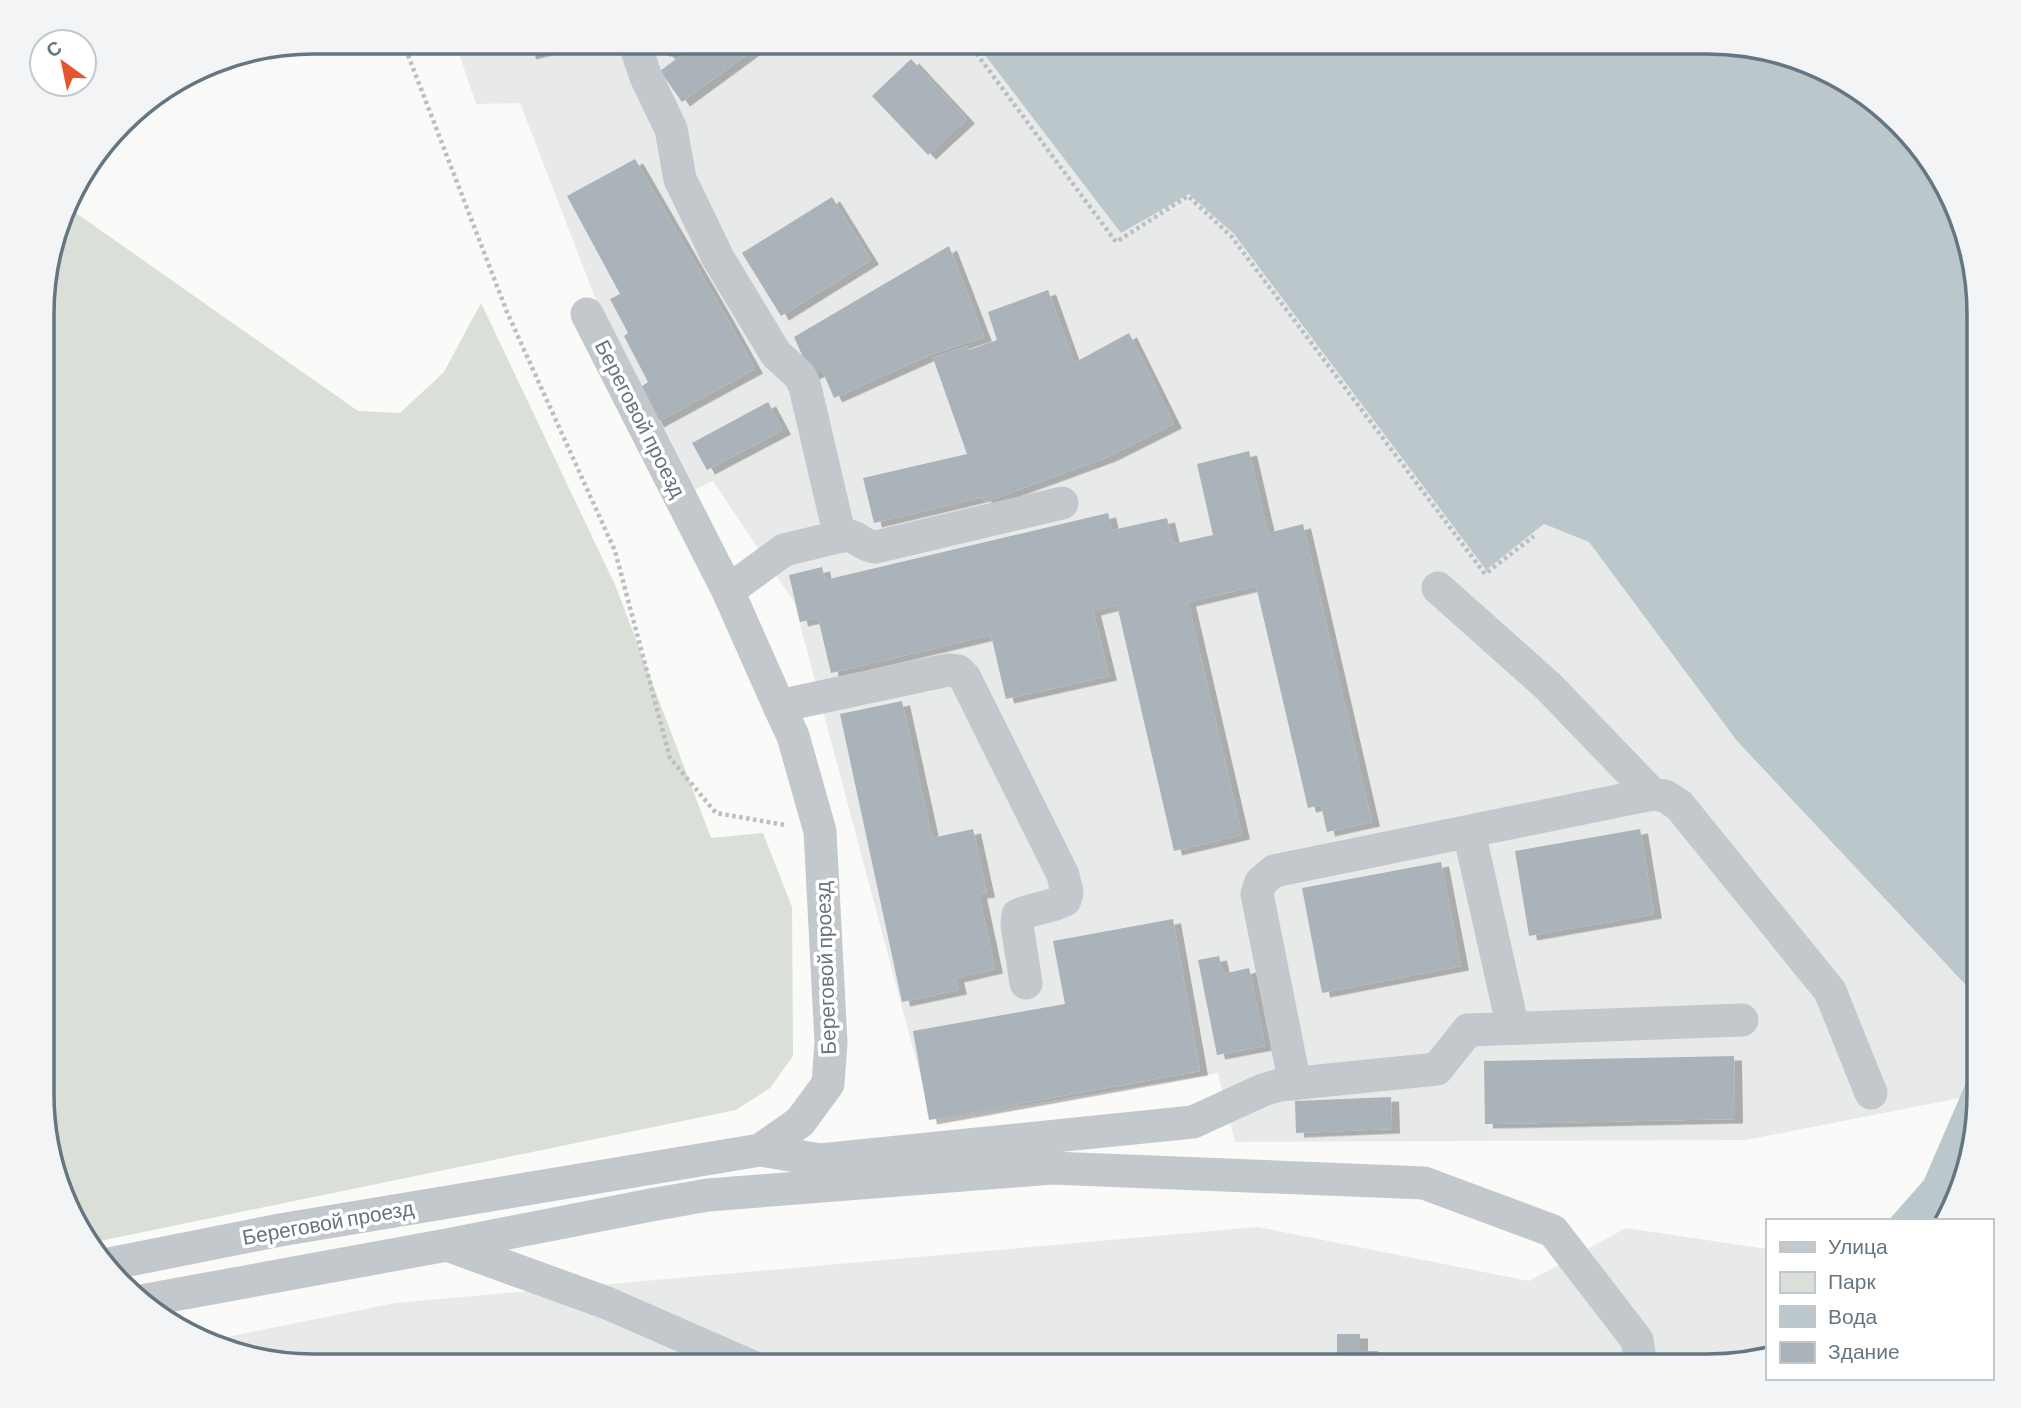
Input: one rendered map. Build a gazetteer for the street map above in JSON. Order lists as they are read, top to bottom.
{
  "streets": {
    "street": ["Береговой проезд"]
  },
  "legend": [
    "Улица",
    "Парк",
    "Вода",
    "Здание"
  ],
  "north": "top left"
}
